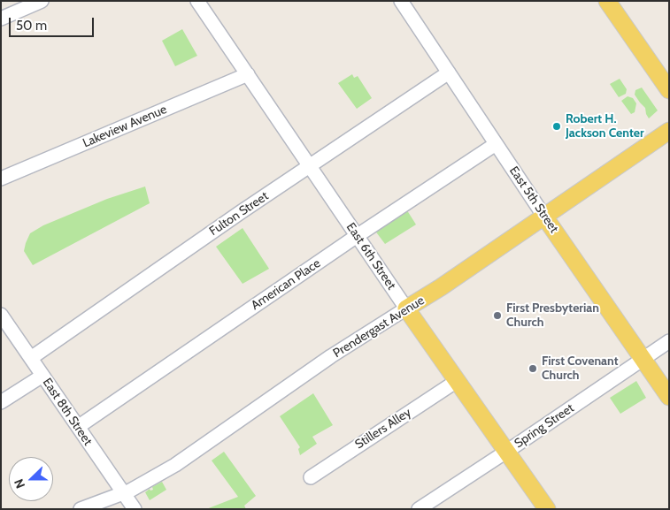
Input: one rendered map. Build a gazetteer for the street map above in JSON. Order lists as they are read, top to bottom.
{
  "streets": {
    "main road": ["East 5th Street", "East 6th Street", "Prendergast Avenue"],
    "street": [
      "Lakeview Avenue",
      "Fulton Street",
      "American Place",
      "East 8th Street",
      "Spring Street",
      "Stillers Alley"
    ]
  },
  "crossings": [
    ["Lakeview Avenue", "East 6th Street"],
    ["East 5th Street", "Fulton Street"],
    ["East 5th Street", "American Place"],
    ["East 5th Street", "Prendergast Avenue"],
    ["East 5th Street", "Spring Street"],
    ["Fulton Street", "East 6th Street"],
    ["Fulton Street", "East 8th Street"],
    ["East 6th Street", "American Place"],
    ["East 6th Street", "Prendergast Avenue"],
    ["East 6th Street", "Spring Street"],
    ["East 6th Street", "Stillers Alley"],
    ["American Place", "East 8th Street"],
    ["Prendergast Avenue", "East 8th Street"]
  ],
  "places": ["Robert H. Jackson Center", "First Presbyterian Church", "First Covenant Church"],
  "scale_bar": "50 m",
  "north": "left"
}
